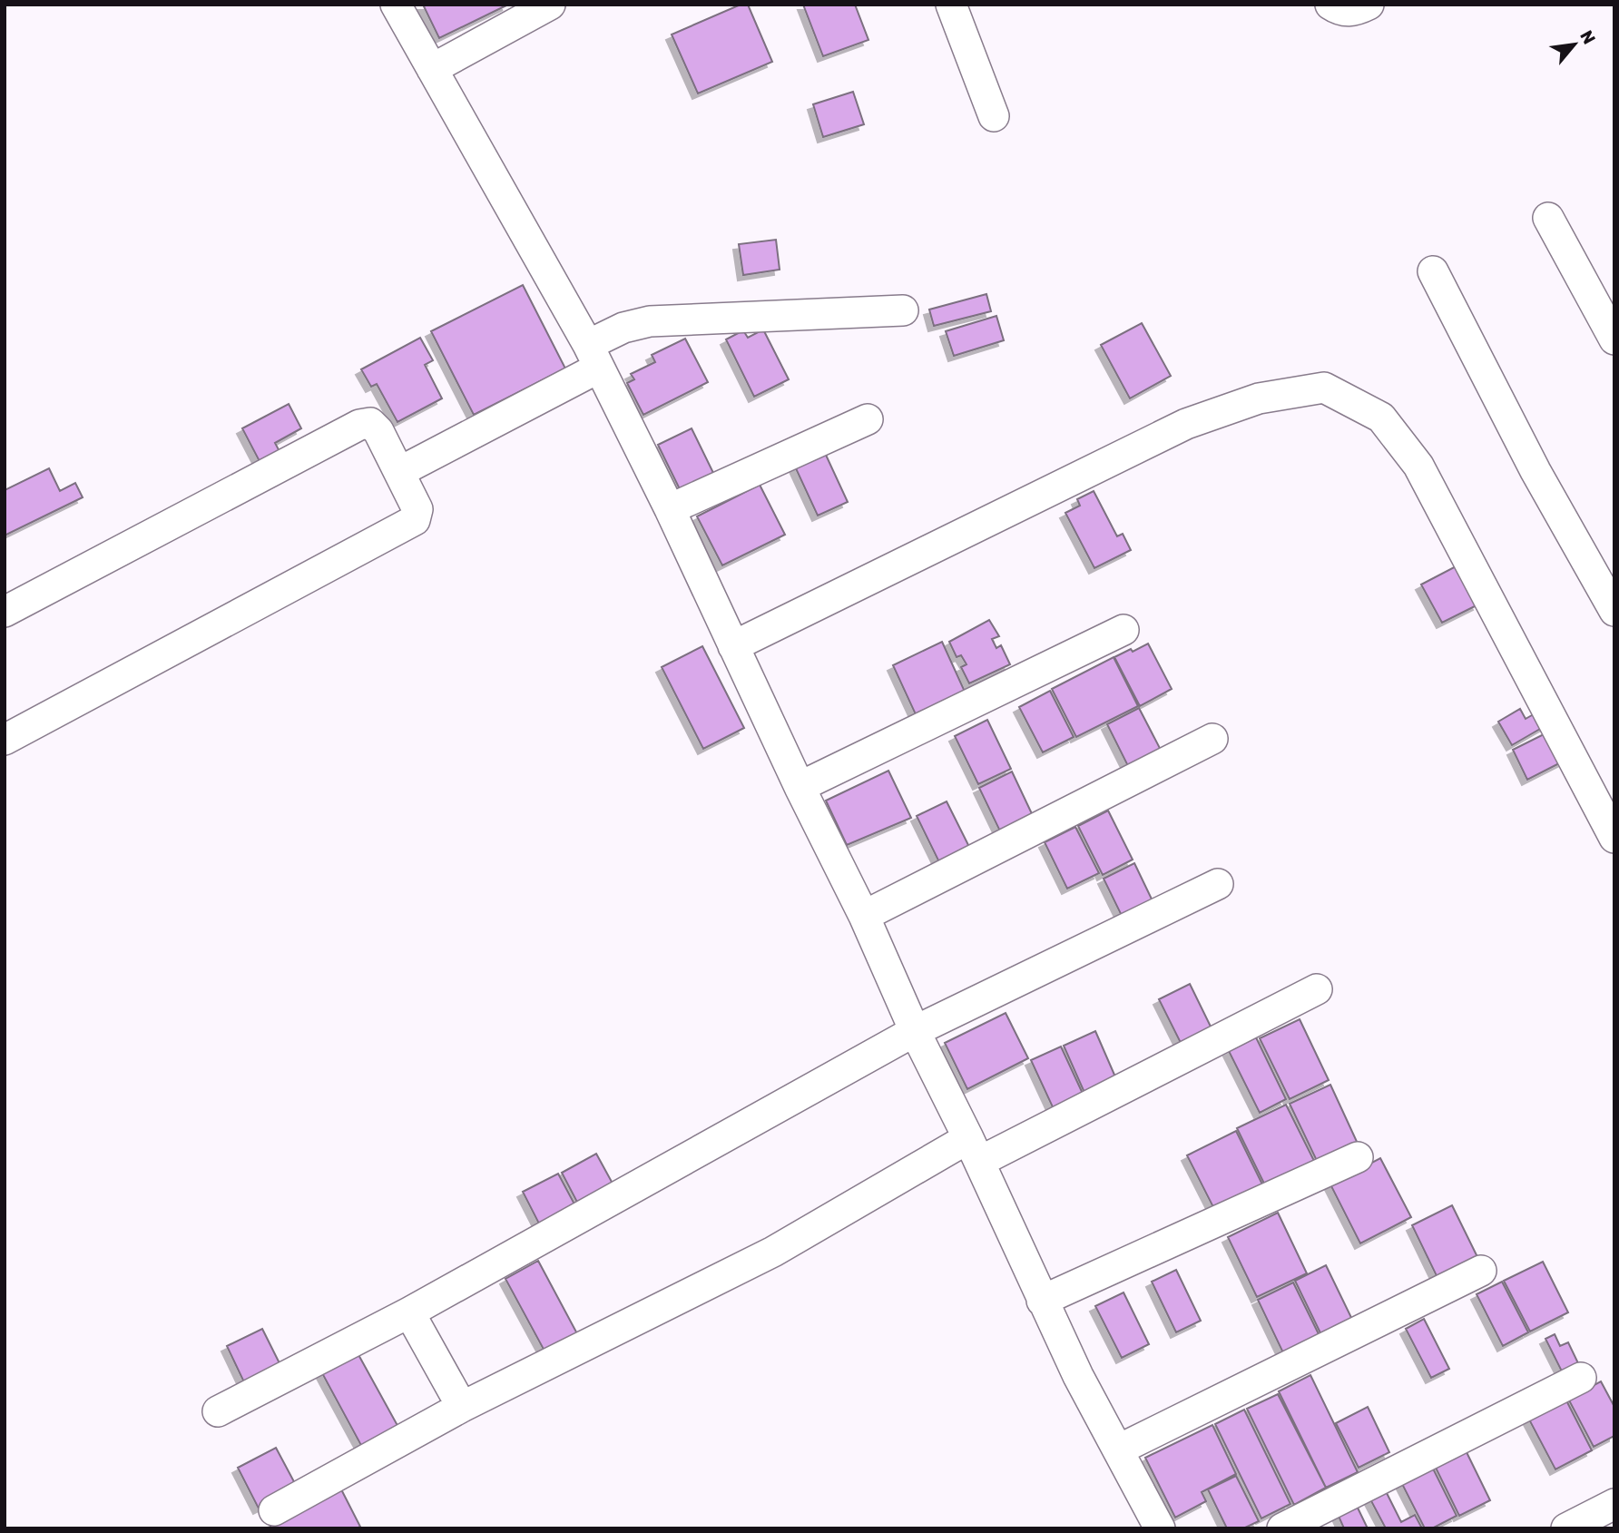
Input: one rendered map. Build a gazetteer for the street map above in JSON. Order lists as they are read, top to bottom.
{
  "north": "top right"
}
